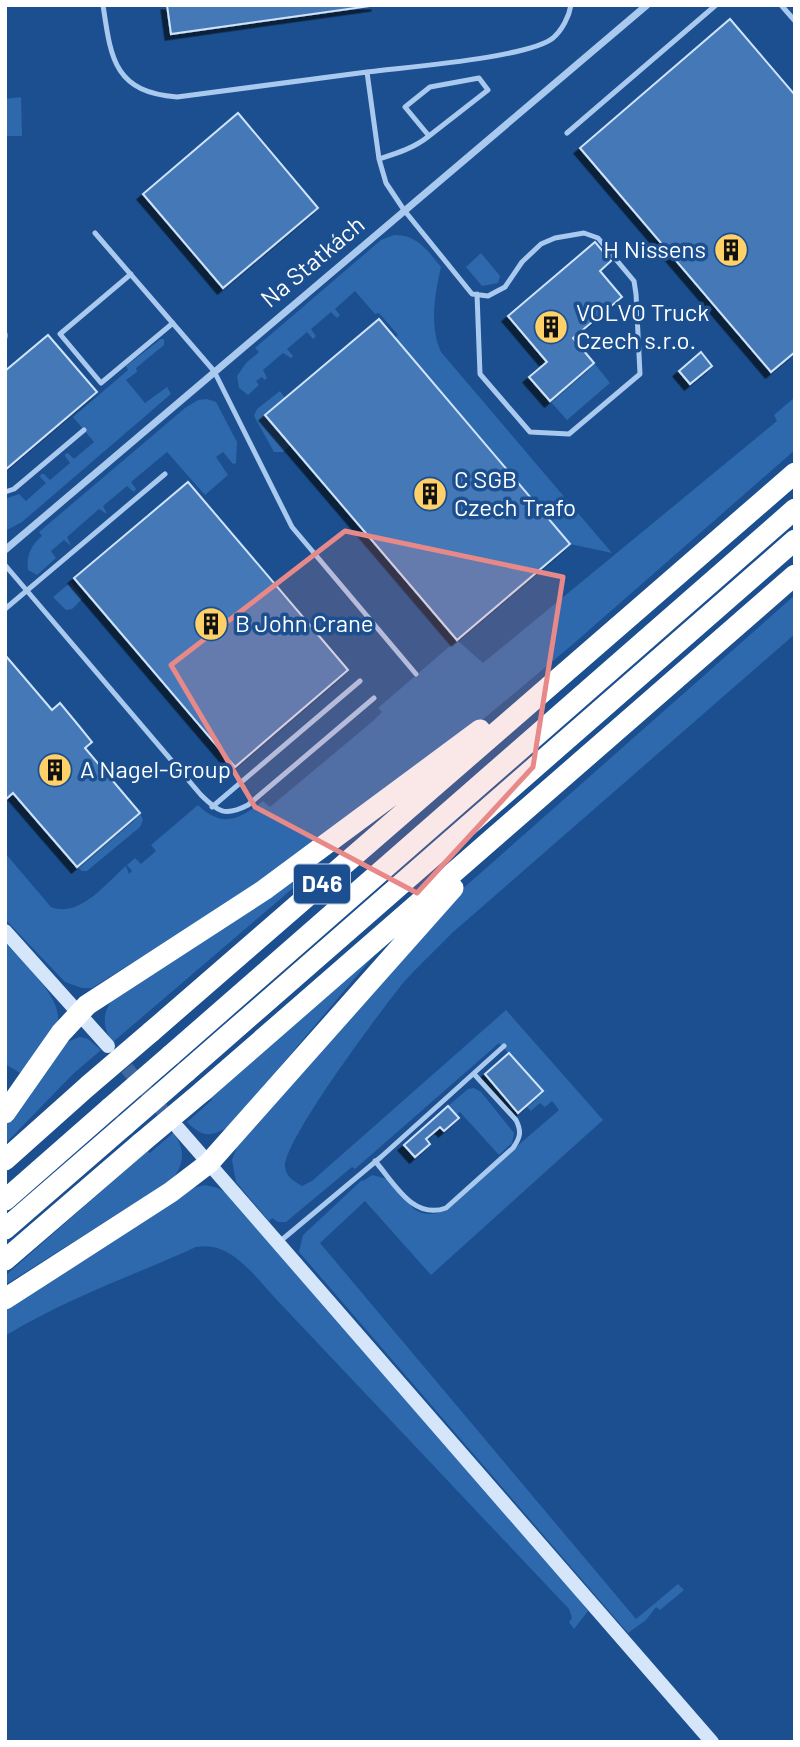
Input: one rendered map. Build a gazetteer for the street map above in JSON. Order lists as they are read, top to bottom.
{
  "streets": {
    "highway": ["D46"],
    "street": ["Na Statkách"]
  },
  "places": {
    "building": [
      "H Nissens",
      "VOLVO Truck Czech s.r.o.",
      "C SGB Czech Trafo",
      "B John Crane",
      "A Nagel-Group"
    ]
  }
}
